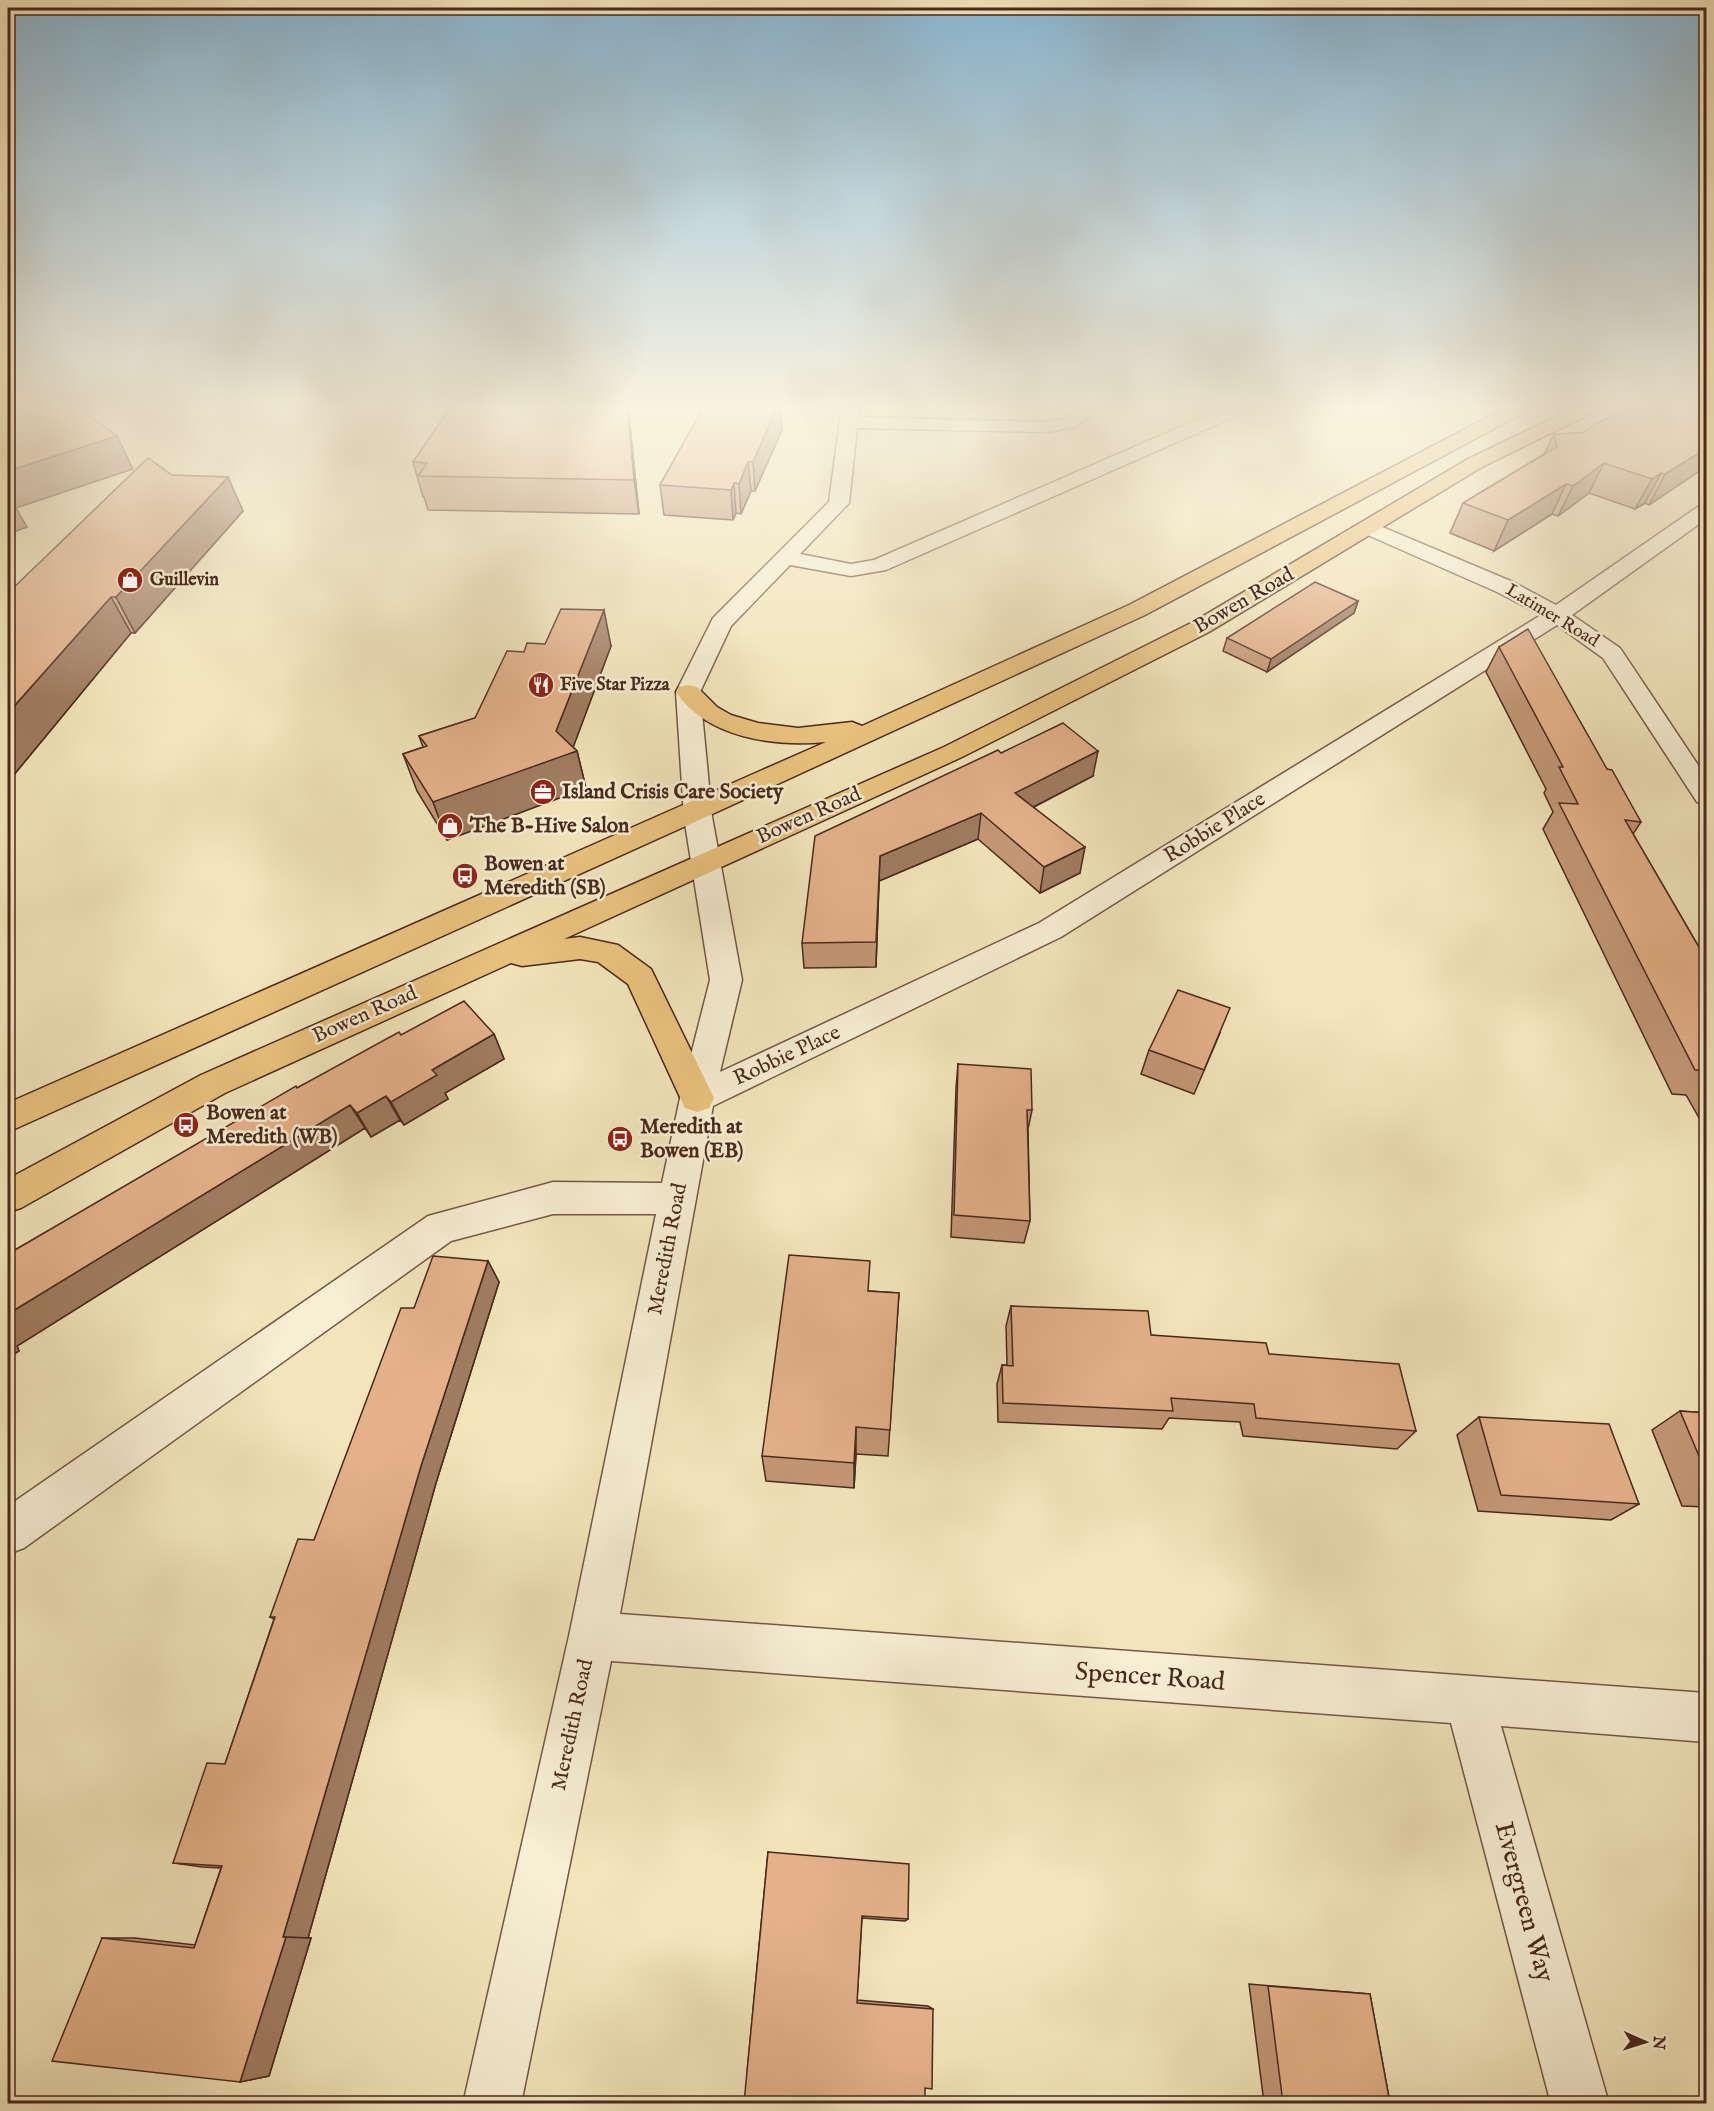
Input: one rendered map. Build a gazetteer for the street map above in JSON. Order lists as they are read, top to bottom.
{
  "streets": {
    "main road": ["Bowen Road"],
    "street": [
      "Latimer Road",
      "Robbie Place",
      "Meredith Road",
      "Spencer Road",
      "Evergreen Way"
    ]
  },
  "crossings": [
    ["Bowen Road", "Latimer Road"],
    ["Bowen Road", "Meredith Road"],
    ["Latimer Road", "Robbie Place"],
    ["Robbie Place", "Meredith Road"],
    ["Meredith Road", "Spencer Road"],
    ["Spencer Road", "Evergreen Way"]
  ],
  "places": {
    "shop": ["Guillevin", "The B-Hive Salon"],
    "restaurant": ["Five Star Pizza"],
    "office": ["Island Crisis Care Society"],
    "bus stop": ["Bowen at Meredith (SB)", "Bowen at Meredith (WB)", "Meredith at Bowen (EB)"]
  },
  "north": "right"
}
